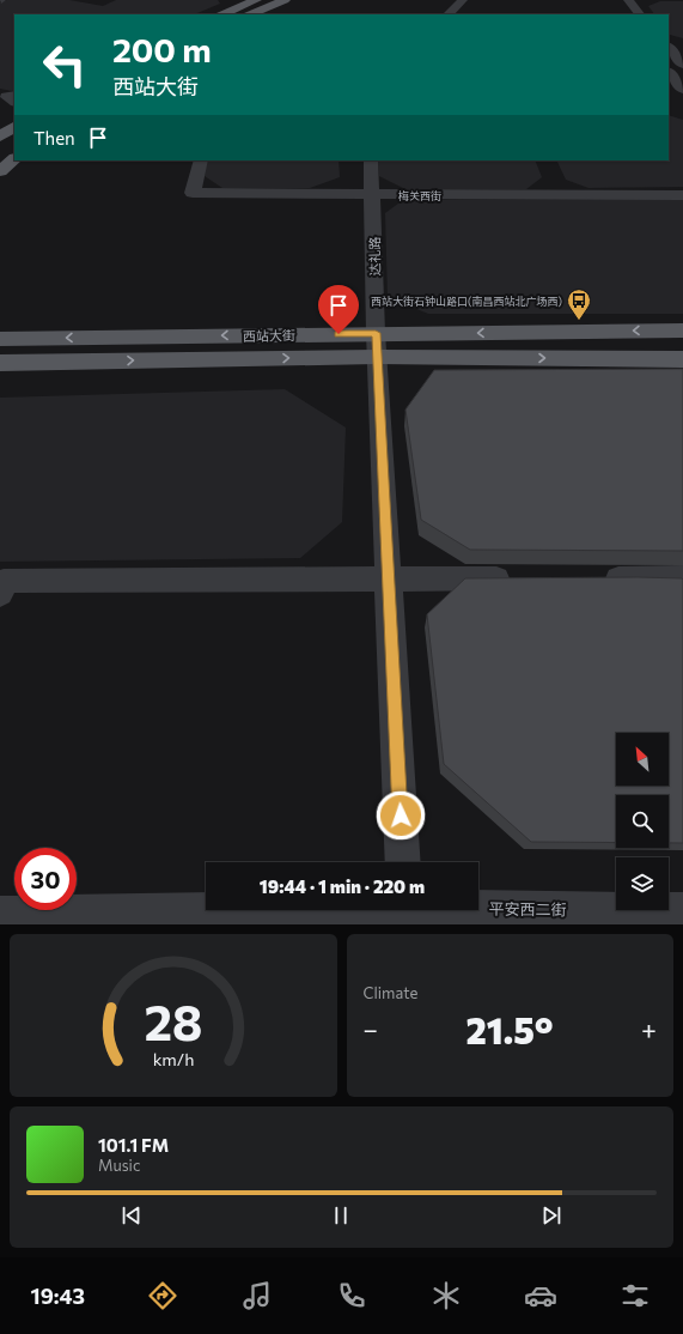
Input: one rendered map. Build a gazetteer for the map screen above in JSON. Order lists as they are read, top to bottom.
{
  "streets": {
    "main road": ["西站大街"],
    "street": ["梅关西街", "达礼路", "平安西二街"]
  },
  "crossings": [
    ["梅关西街", "达礼路"],
    ["达礼路", "西站大街"]
  ],
  "places": {
    "bus stop": ["西站大街石钟山路口(南昌西站北广场西)"]
  },
  "north": "top left",
  "page": {
    "turn": ["200 m", "西站大街"],
    "then": "Then",
    "limit": "30",
    "trip": "19:44 · 1 min · 220 m",
    "tile": "Climate",
    "heat": ["−", "21.5°", "+"],
    "song": ["101.1 FM", "Music"],
    "tabs": "19:43",
    "gauge": ["28", "km/h"]
  }
}
